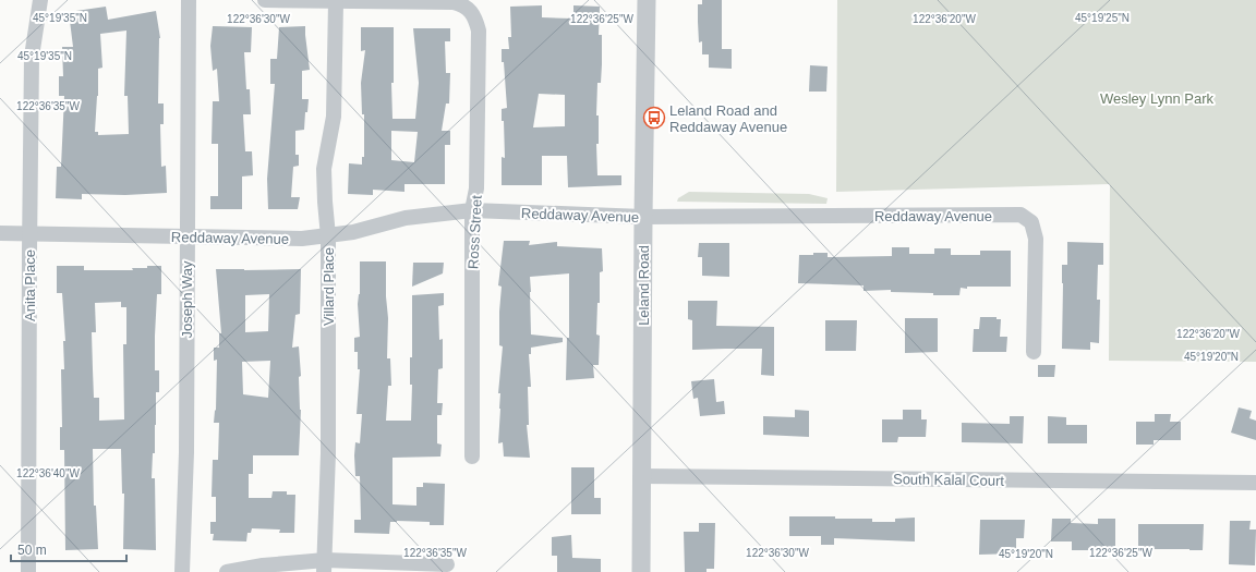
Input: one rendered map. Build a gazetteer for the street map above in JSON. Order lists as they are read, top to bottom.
{
  "streets": {
    "street": [
      "Reddaway Avenue",
      "Ross Street",
      "Anita Place",
      "Leland Road",
      "Villard Place",
      "Joseph Way",
      "South Kalal Court"
    ]
  },
  "crossings": [
    ["Reddaway Avenue", "Ross Street"],
    ["Reddaway Avenue", "Anita Place"],
    ["Reddaway Avenue", "Leland Road"],
    ["Reddaway Avenue", "Villard Place"],
    ["Reddaway Avenue", "Joseph Way"],
    ["Ross Street", "Villard Place"],
    ["Leland Road", "South Kalal Court"]
  ],
  "parks": ["Wesley Lynn Park"],
  "places": {
    "bus stop": ["Leland Road and Reddaway Avenue"]
  },
  "scale_bar": "50 m",
  "coordinates": [
    "45°19'35\"N",
    "45°19'25\"N",
    "122°36'30\"W",
    "122°36'25\"W",
    "122°36'20\"W",
    "122°36'35\"W",
    "45°19'20\"N",
    "122°36'40\"W"
  ]
}
